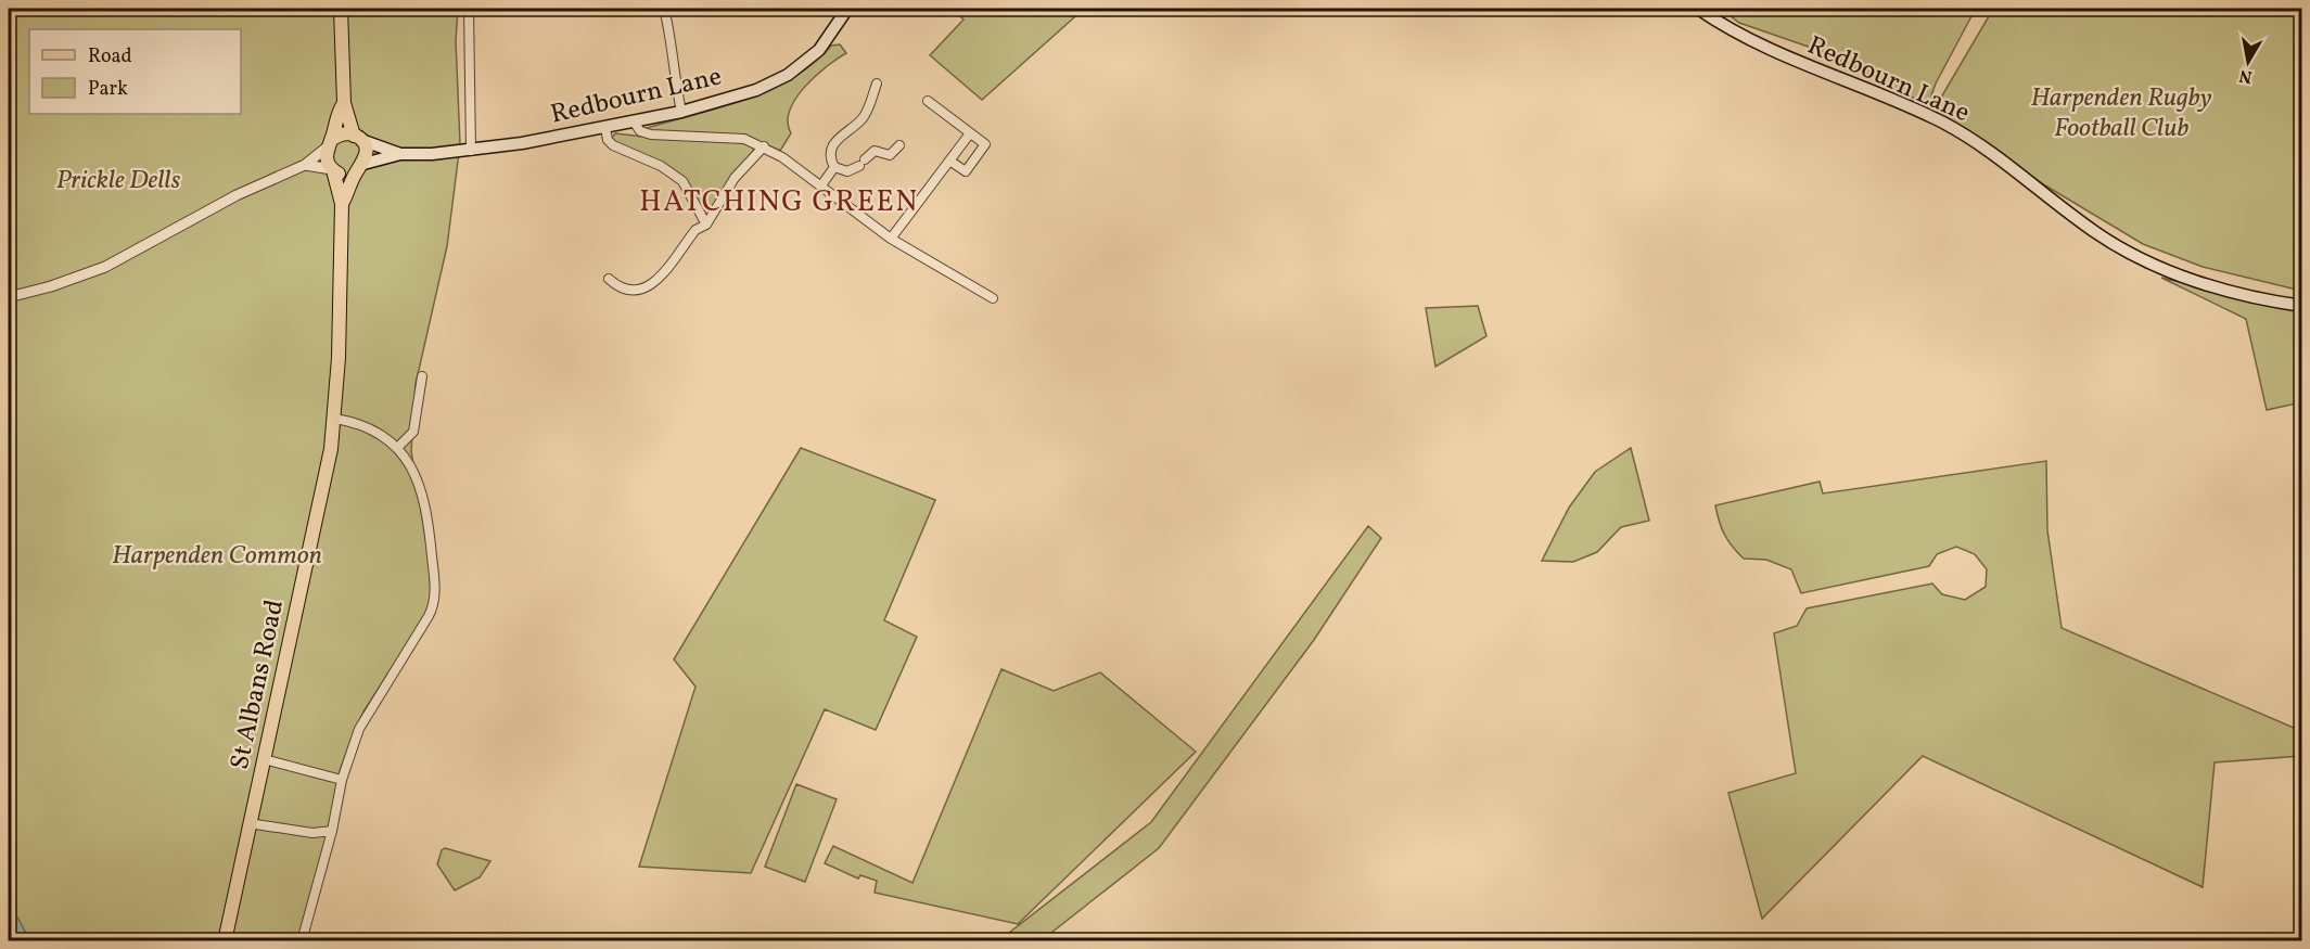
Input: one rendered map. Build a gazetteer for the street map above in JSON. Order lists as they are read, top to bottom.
{
  "streets": {
    "main road": ["Redbourn Lane", "St Albans Road"]
  },
  "crossings": [
    ["Redbourn Lane", "St Albans Road"]
  ],
  "districts": ["HATCHING GREEN"],
  "parks": ["Harpenden Rugby Football Club", "Prickle Dells", "Harpenden Common"],
  "legend": ["Road", "Park"],
  "north": "bottom"
}
